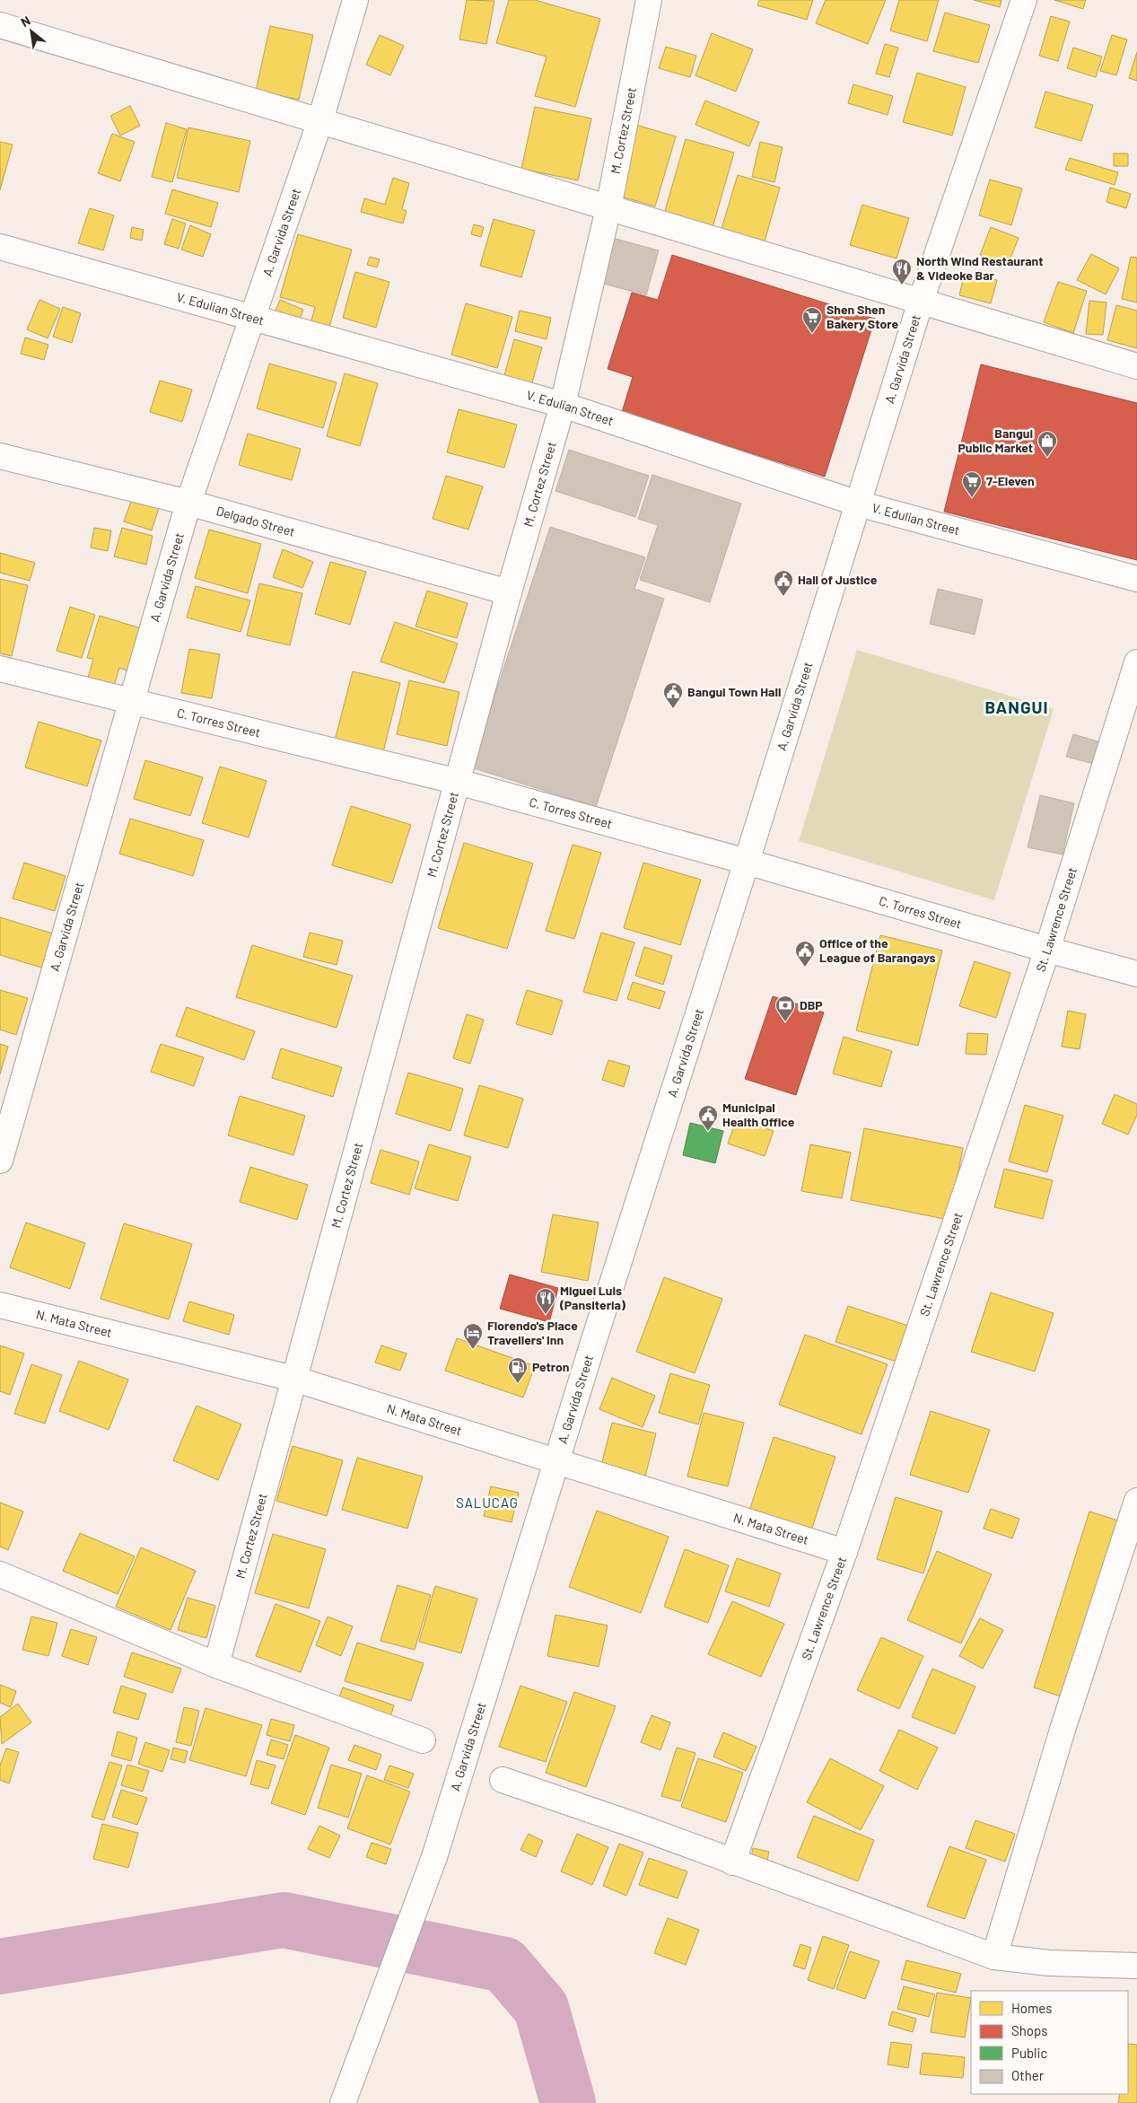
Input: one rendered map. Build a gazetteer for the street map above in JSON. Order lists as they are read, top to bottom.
{
  "streets": {
    "street": [
      "M. Cortez Street",
      "A. Garvida Street",
      "V. Edulian Street",
      "Delgado Street",
      "C. Torres Street",
      "St. Lawrence Street",
      "N. Mata Street"
    ]
  },
  "crossings": [
    ["M. Cortez Street", "V. Edulian Street"],
    ["M. Cortez Street", "Delgado Street"],
    ["M. Cortez Street", "C. Torres Street"],
    ["M. Cortez Street", "N. Mata Street"],
    ["A. Garvida Street", "V. Edulian Street"],
    ["A. Garvida Street", "Delgado Street"],
    ["A. Garvida Street", "C. Torres Street"],
    ["A. Garvida Street", "N. Mata Street"],
    ["C. Torres Street", "St. Lawrence Street"],
    ["St. Lawrence Street", "N. Mata Street"]
  ],
  "districts": ["BANGUI", "SALUCAG"],
  "places": {
    "restaurant": ["North Wind Restaurant & Videoke Bar", "Miguel Luis (Pansiteria)"],
    "supermarket": ["Shen Shen Bakery Store", "7-Eleven"],
    "shop": ["Bangui Public Market"],
    "public building": [
      "Hall of Justice",
      "Bangui Town Hall",
      "Office of the League of Barangays",
      "Municipal Health Office"
    ],
    "bank": ["DBP"],
    "hotel": ["Florendo's Place Travellers' Inn"],
    "fuel station": ["Petron"]
  },
  "legend": [
    "Homes",
    "Shops",
    "Public",
    "Other"
  ],
  "north": "top left"
}
